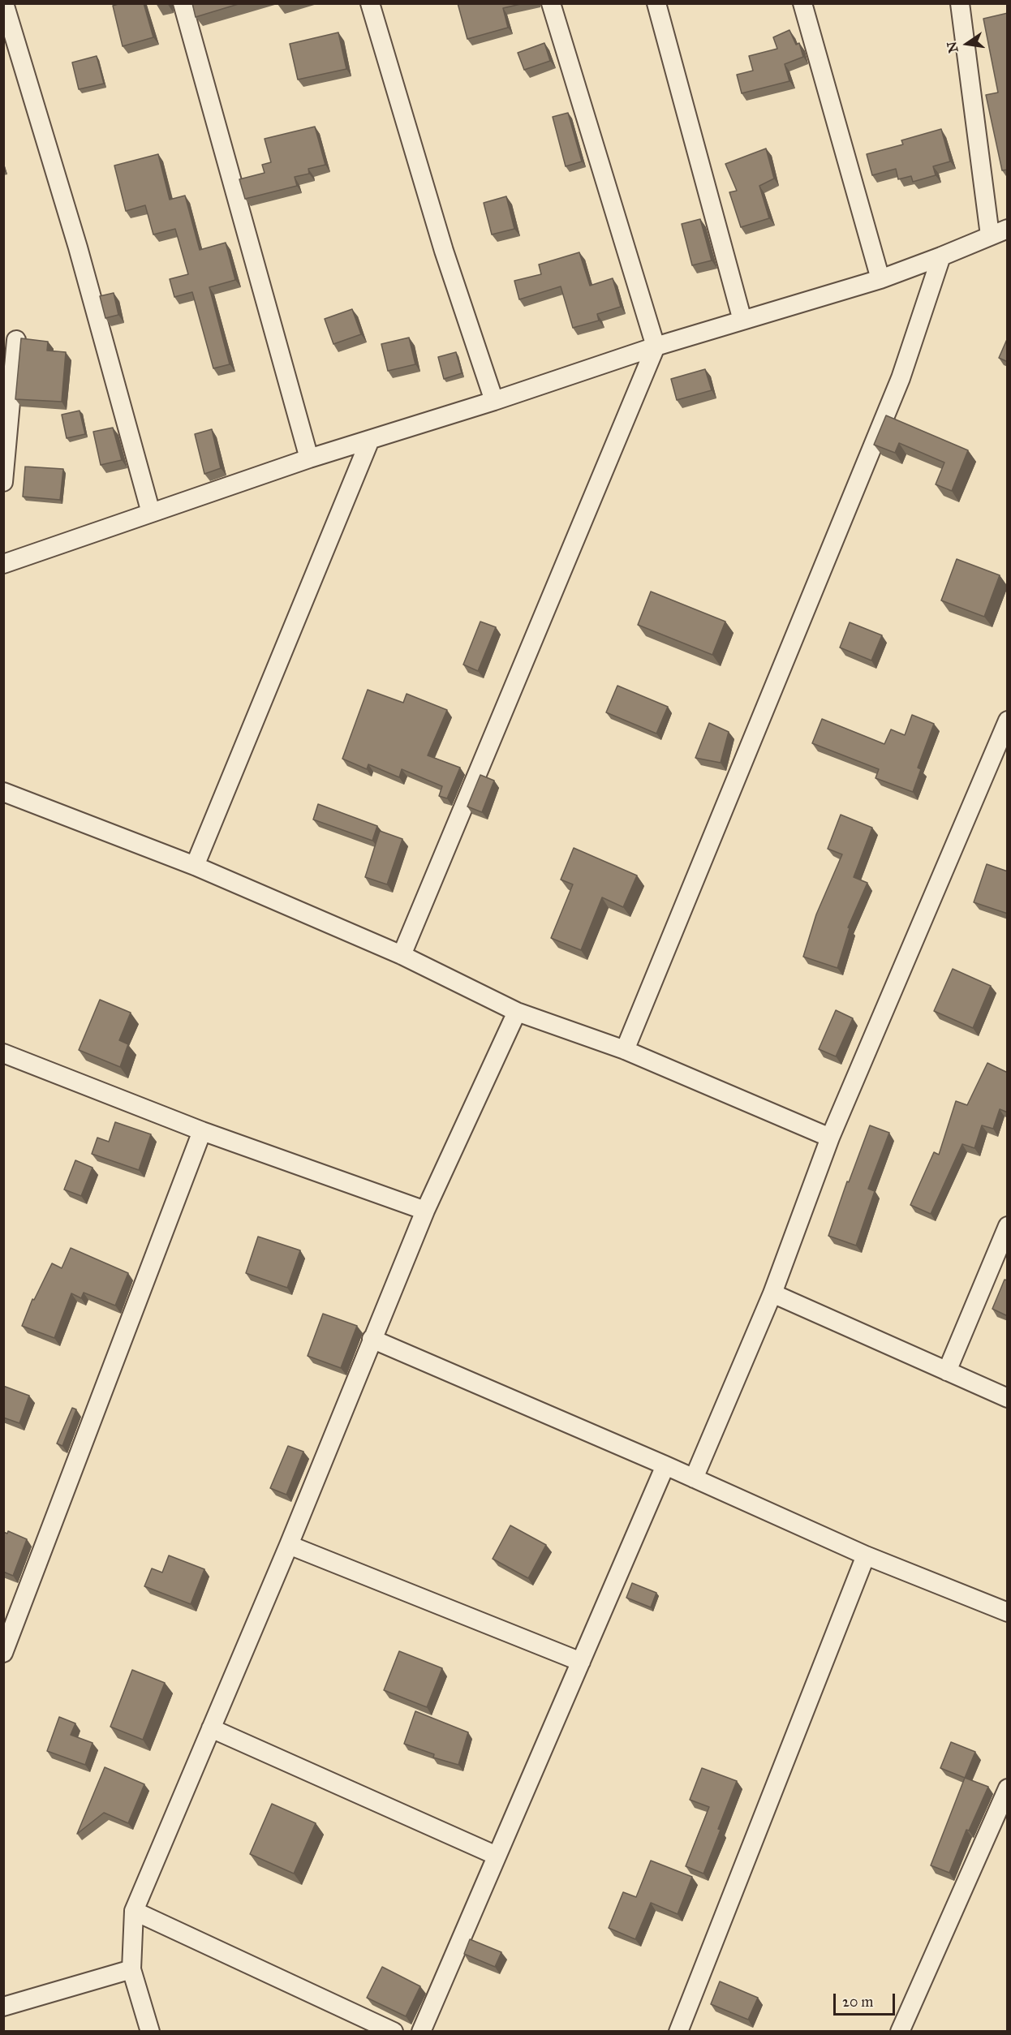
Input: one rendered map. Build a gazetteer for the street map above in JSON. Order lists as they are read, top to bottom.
{
  "scale_bar": "20 m",
  "north": "left"
}
